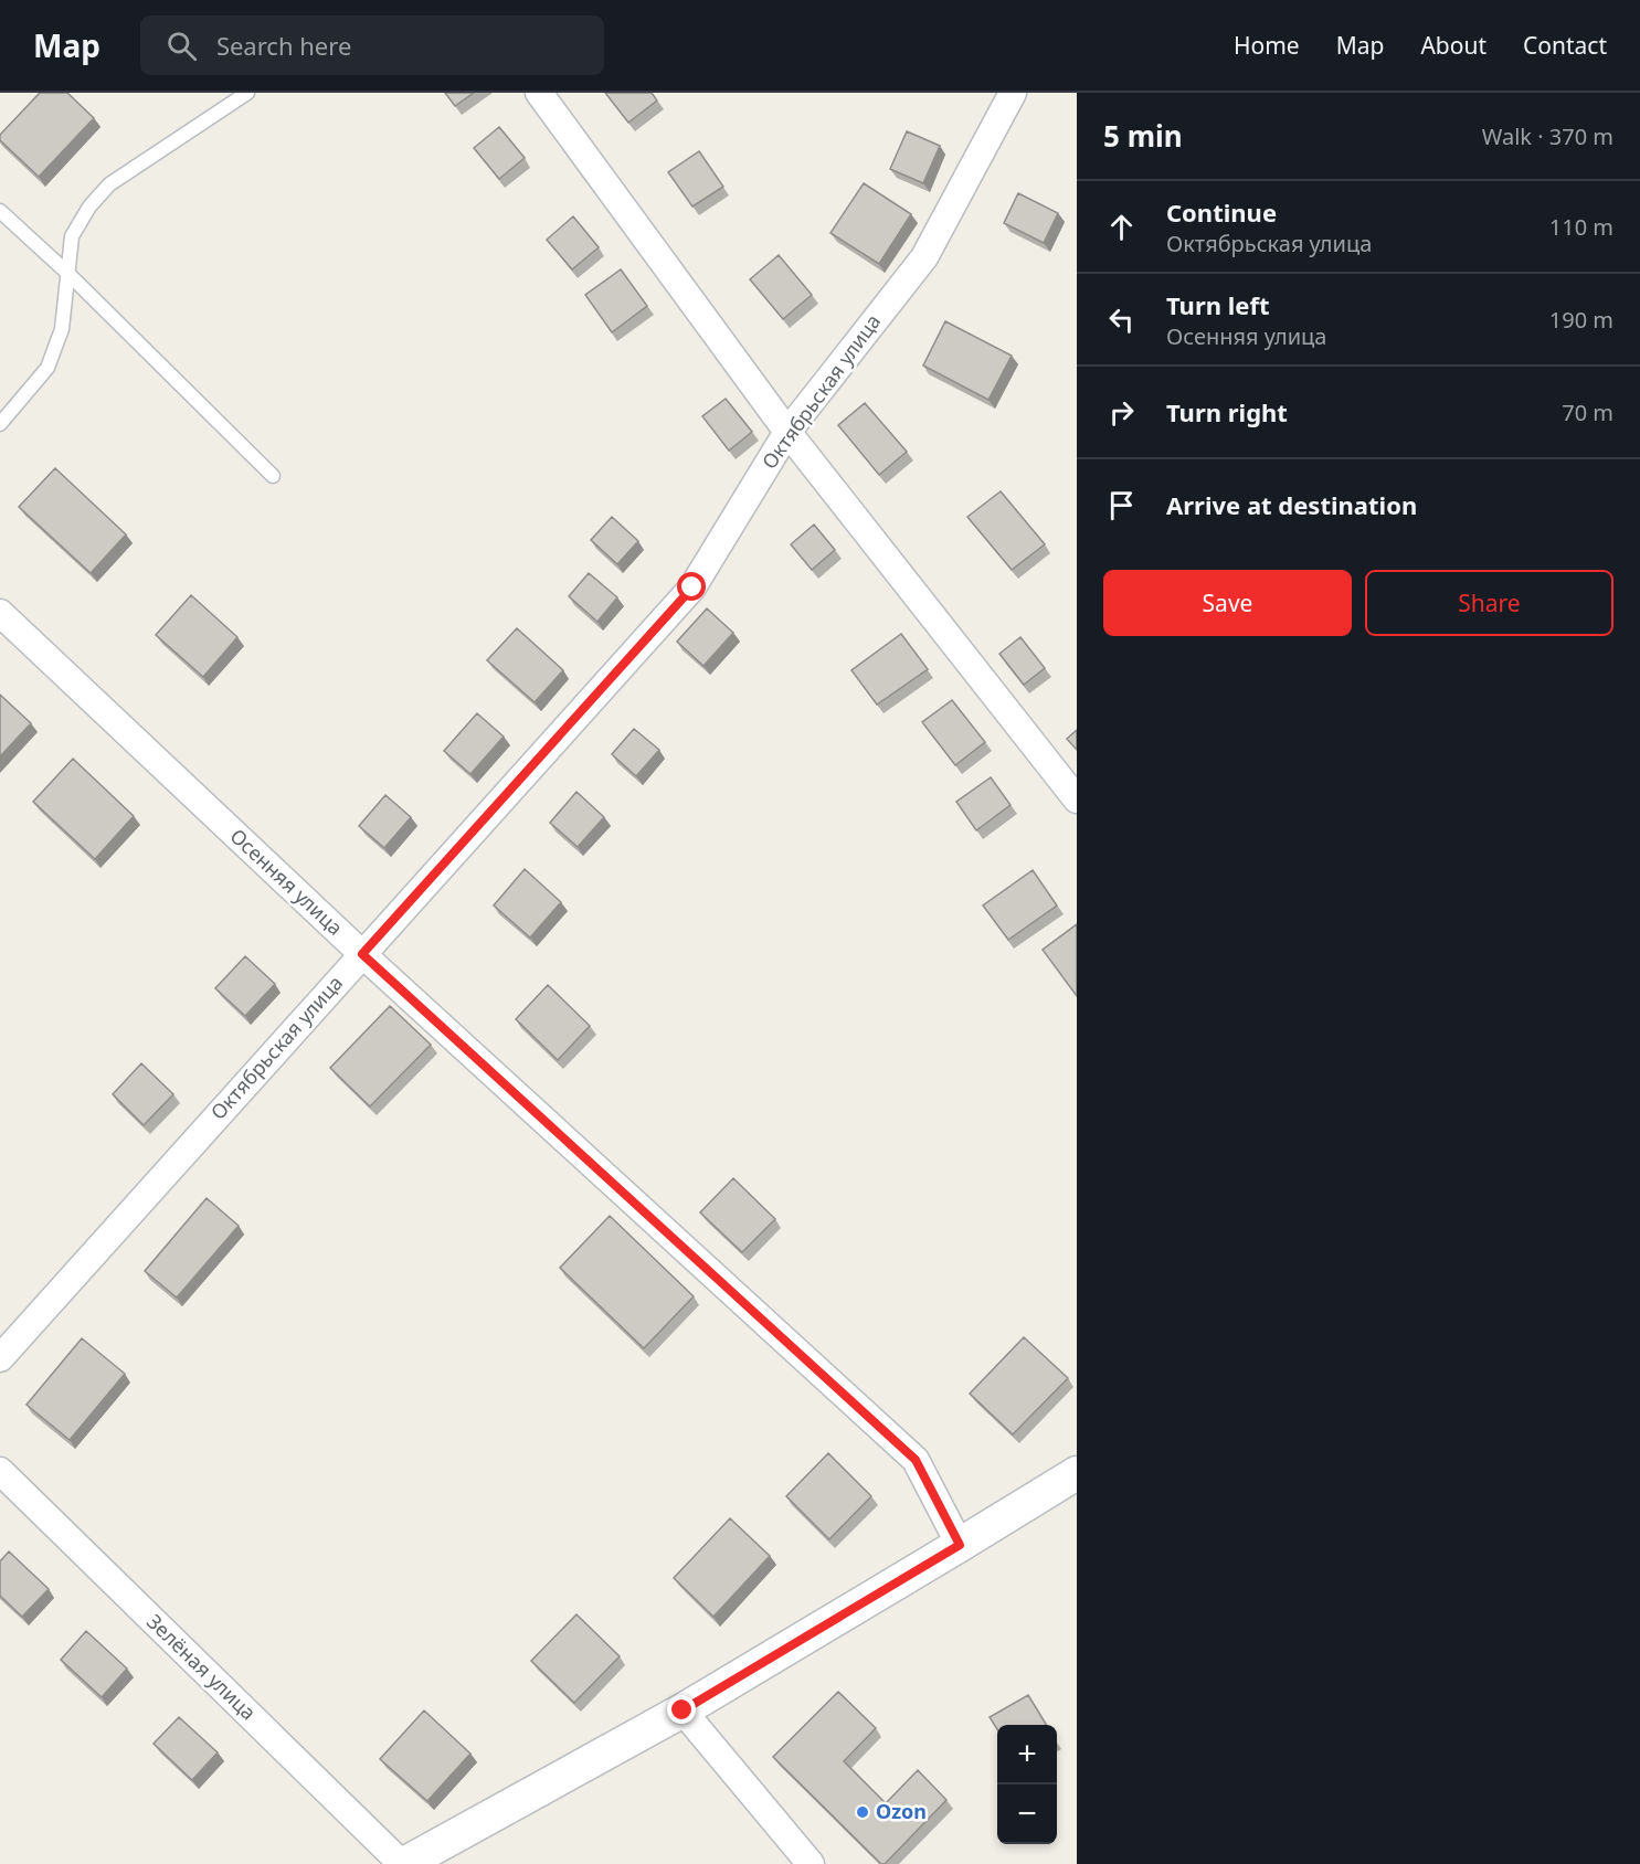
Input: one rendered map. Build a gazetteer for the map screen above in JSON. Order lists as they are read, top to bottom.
{
  "streets": {
    "street": ["Октябрьская улица", "Осенняя улица", "Зелёная улица"]
  },
  "crossings": [
    ["Октябрьская улица", "Осенняя улица"]
  ],
  "places": ["Ozon"],
  "page": {
    "header": "Map",
    "search": "Search here",
    "nav": [
      "Home",
      "Map",
      "About",
      "Contact"
    ],
    "heading": ["5 min", "Walk · 370 m"],
    "list": [
      ["Continue", "Октябрьская улица", "110 m"],
      ["Turn left", "Осенняя улица", "190 m"],
      ["Turn right", "70 m"],
      "Arrive at destination"
    ],
    "buttons": ["Save", "Share"],
    "map_buttons": ["+", "−"]
  }
}
